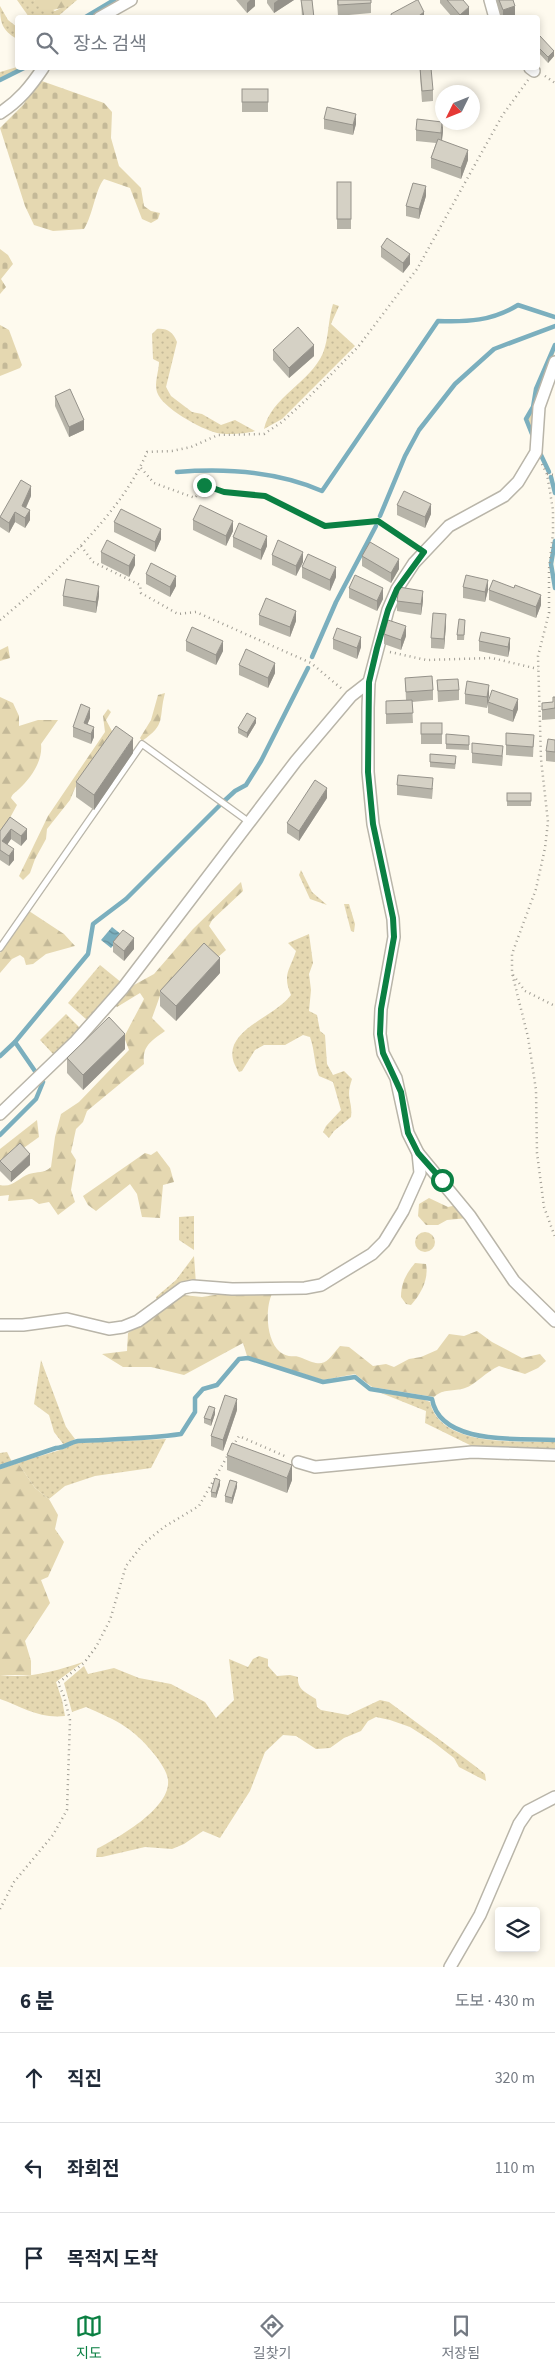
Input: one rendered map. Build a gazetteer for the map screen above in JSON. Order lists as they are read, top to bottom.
{
  "north": "bottom left",
  "page": {
    "search": "장소 검색",
    "heading": ["6 분", "도보 · 430 m"],
    "list": [
      ["직진", "320 m"],
      ["좌회전", "110 m"],
      "목적지 도착"
    ],
    "nav": ["지도", "길찾기", "저장됨"]
  }
}
